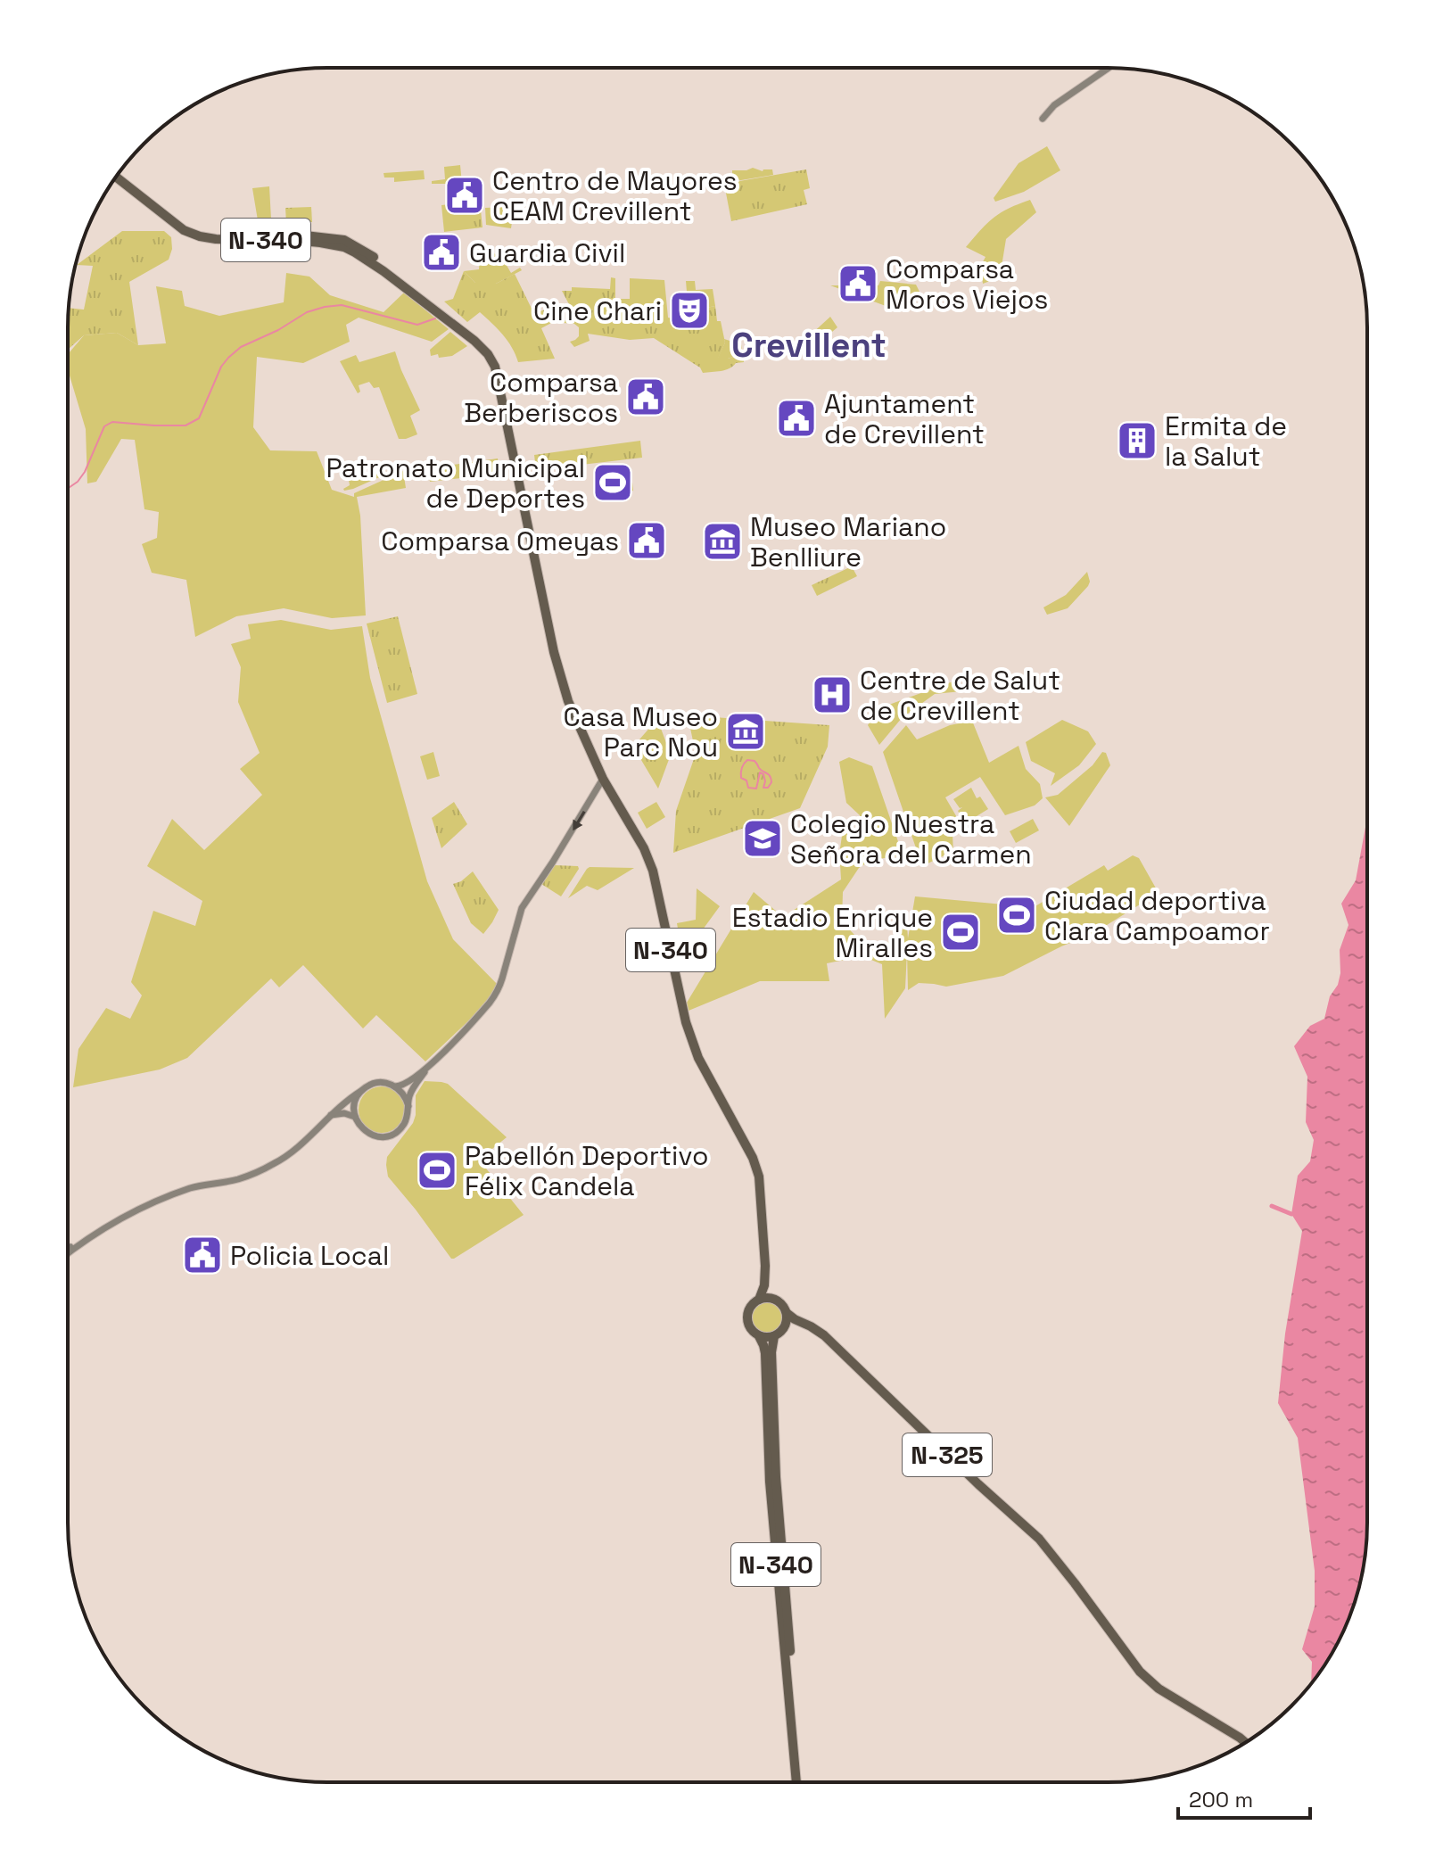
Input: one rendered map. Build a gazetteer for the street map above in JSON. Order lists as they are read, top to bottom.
{
  "streets": {
    "highway": ["N-340", "N-325"]
  },
  "crossings": [
    ["N-340", "N-325"]
  ],
  "districts": ["Crevillent"],
  "places": {
    "public building": [
      "Centro de Mayores CEAM Crevillent",
      "Guardia Civil",
      "Comparsa Moros Viejos",
      "Comparsa Berberiscos",
      "Ajuntament de Crevillent",
      "Comparsa Omeyas",
      "Policia Local"
    ],
    "theatre": ["Cine Chari"],
    "building": ["Ermita de la Salut"],
    "sports": [
      "Patronato Municipal de Deportes",
      "Ciudad deportiva Clara Campoamor",
      "Estadio Enrique Miralles",
      "Pabellón Deportivo Félix Candela"
    ],
    "museum": ["Museo Mariano Benlliure", "Casa Museo Parc Nou"],
    "hospital": ["Centre de Salut de Crevillent"],
    "school or university": ["Colegio Nuestra Señora del Carmen"]
  },
  "scale_bar": "200 m"
}
